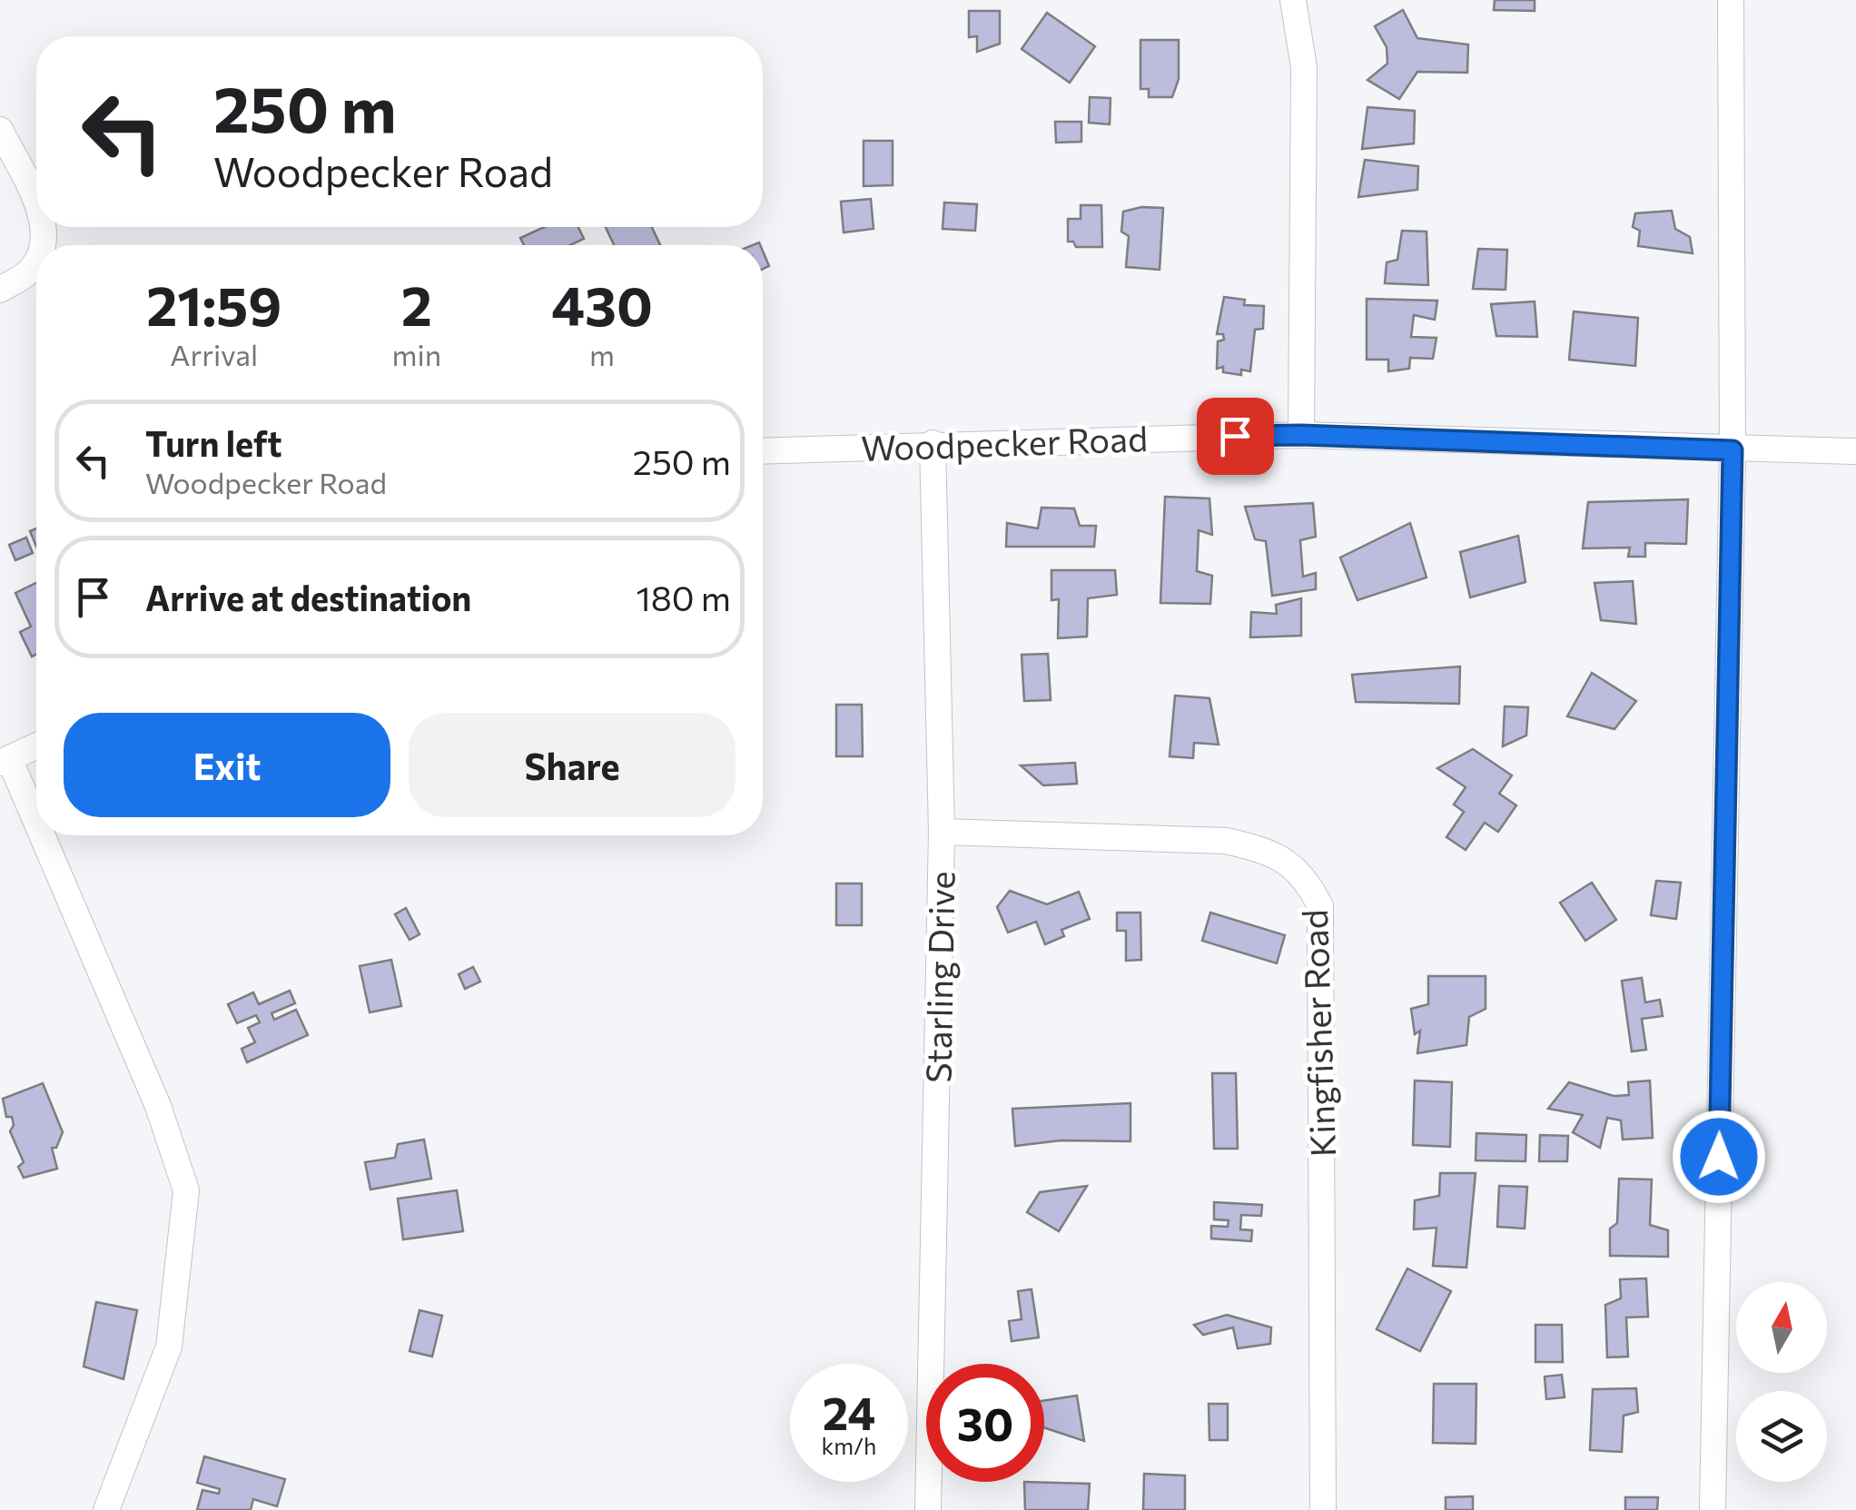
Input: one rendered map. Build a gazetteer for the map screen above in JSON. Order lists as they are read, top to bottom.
{
  "streets": {
    "street": ["Woodpecker Road", "Starling Drive", "Kingfisher Road"]
  },
  "crossings": [
    ["Woodpecker Road", "Starling Drive"],
    ["Starling Drive", "Kingfisher Road"]
  ],
  "north": "top",
  "page": {
    "turn": ["250 m", "Woodpecker Road"],
    "eta": [
      "21:59",
      "Arrival",
      "2",
      "min",
      "430",
      "m"
    ],
    "list": [
      {
        "name": "Turn left",
        "note": "Woodpecker Road",
        "value": "250 m"
      },
      {
        "name": "Arrive at destination",
        "value": "180 m"
      }
    ],
    "buttons": ["Exit", "Share"],
    "speed": "24 km/h",
    "limit": "30"
  }
}
